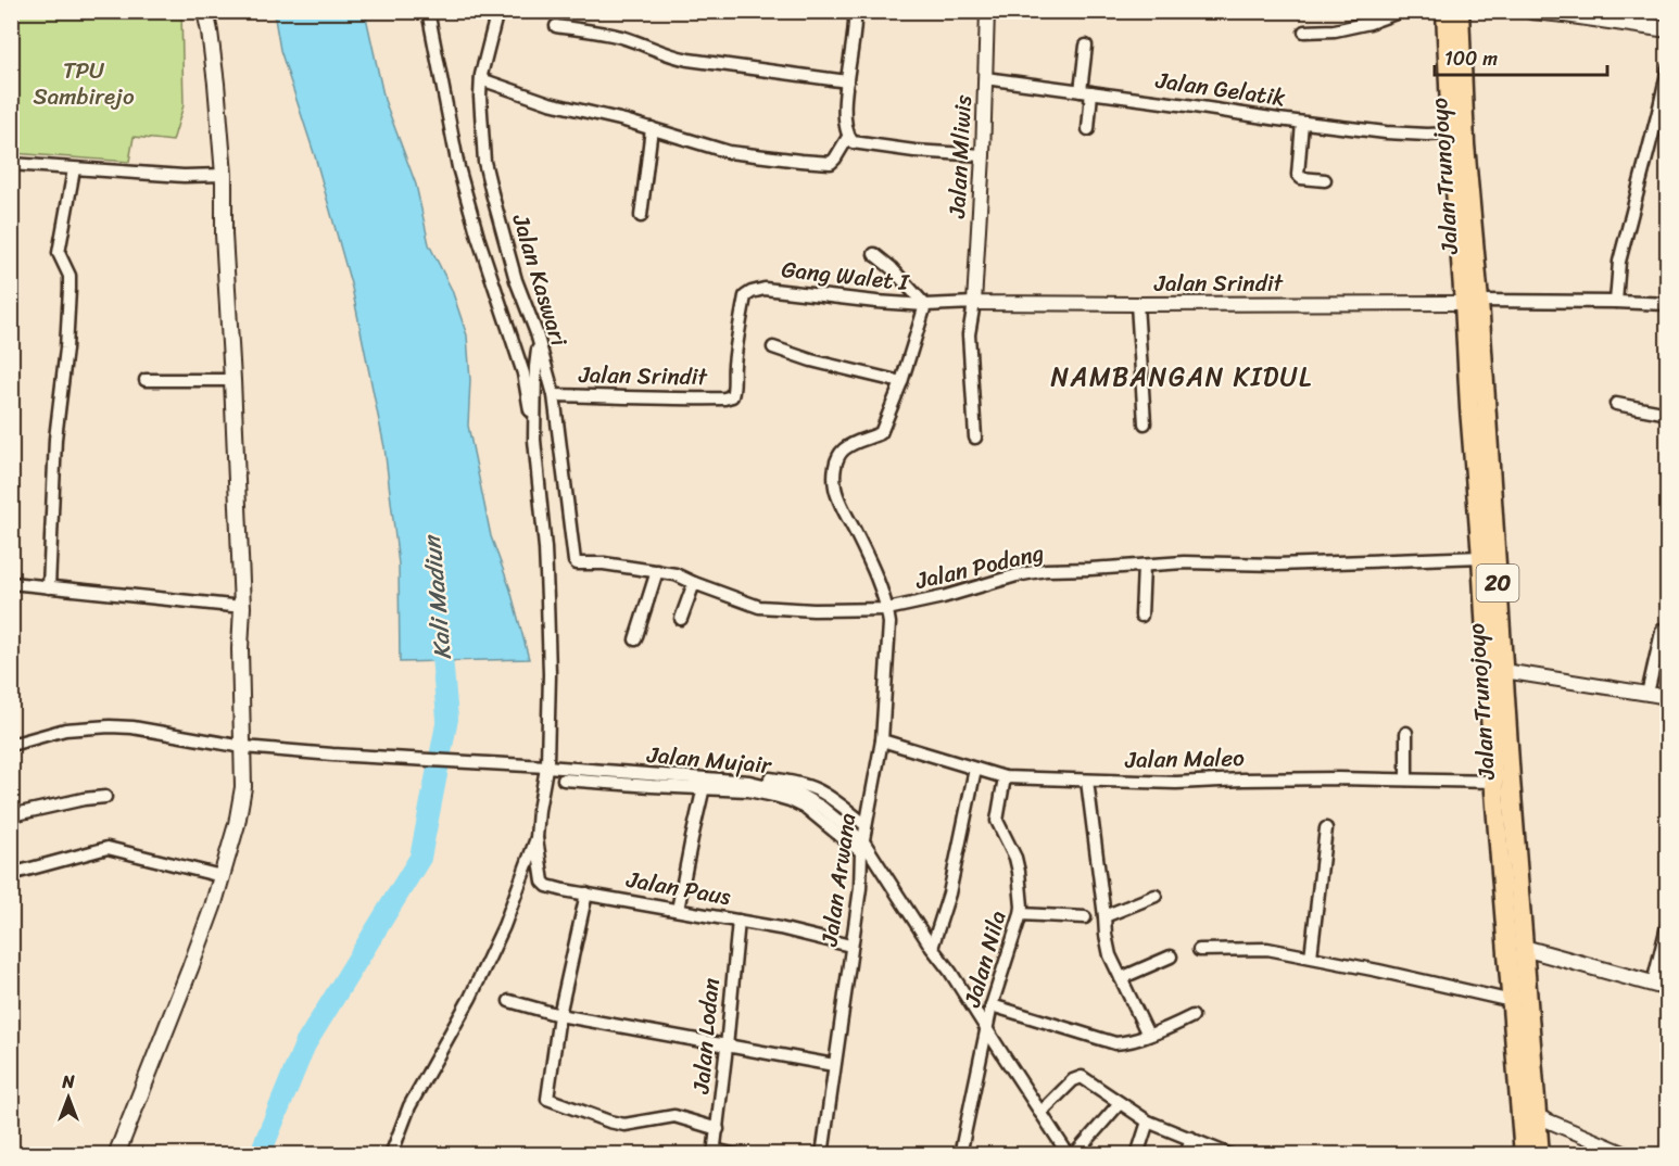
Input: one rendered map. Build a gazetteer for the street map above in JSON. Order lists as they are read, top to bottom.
{
  "streets": {
    "highway": ["Jalan Trunojoyo", "20"],
    "street": [
      "Jalan Gelatik",
      "Jalan Mliwis",
      "Gang Walet I",
      "Jalan Kaswari",
      "Jalan Srindit",
      "Jalan Podang",
      "Jalan Maleo",
      "Jalan Mujair",
      "Jalan Arwana",
      "Jalan Paus",
      "Jalan Nila",
      "Jalan Lodan"
    ]
  },
  "crossings": [
    ["Jalan Gelatik", "Jalan Mliwis"],
    ["Jalan Gelatik", "Jalan Trunojoyo"],
    ["Jalan Mliwis", "Gang Walet I"],
    ["Jalan Mliwis", "Jalan Srindit"],
    ["Jalan Trunojoyo", "Jalan Srindit"],
    ["Jalan Trunojoyo", "Jalan Podang"],
    ["Jalan Trunojoyo", "Jalan Maleo"],
    ["Gang Walet I", "Jalan Srindit"],
    ["Jalan Kaswari", "Jalan Srindit"],
    ["Jalan Kaswari", "Jalan Podang"],
    ["Jalan Podang", "Jalan Arwana"],
    ["Jalan Maleo", "Jalan Arwana"],
    ["Jalan Maleo", "Jalan Nila"],
    ["Jalan Mujair", "Jalan Arwana"],
    ["Jalan Mujair", "Jalan Nila"],
    ["Jalan Arwana", "Jalan Paus"],
    ["Jalan Paus", "Jalan Lodan"]
  ],
  "districts": ["NAMBANGAN KIDUL"],
  "water": ["Kali Madiun"],
  "parks": ["TPU Sambirejo"],
  "scale_bar": "100 m",
  "north": "top"
}
